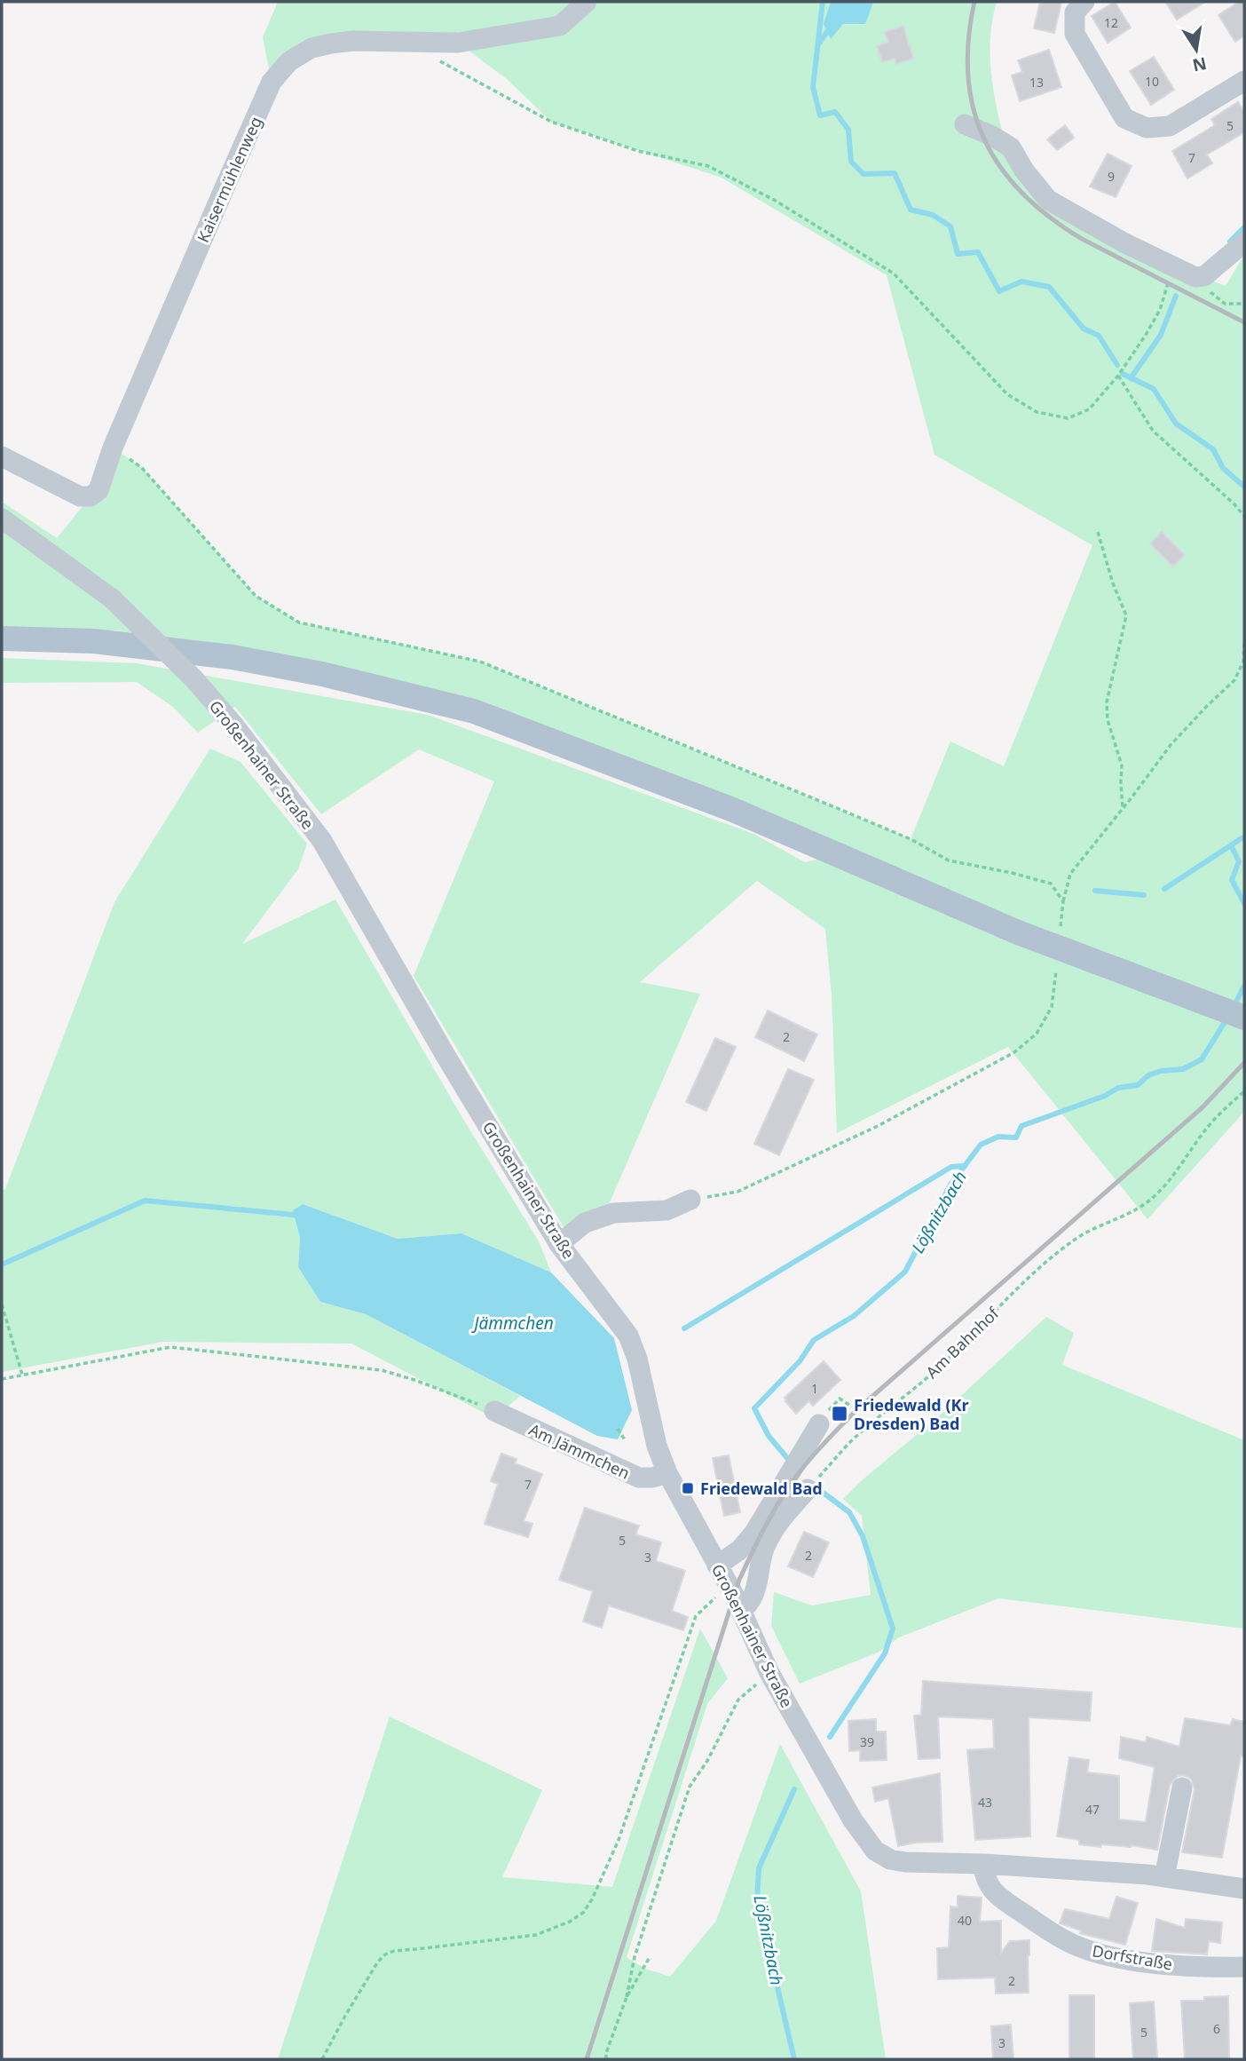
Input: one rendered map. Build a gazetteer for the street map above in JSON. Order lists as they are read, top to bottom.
{
  "streets": {
    "street": [
      "Kaisermühlenweg",
      "Großenhainer Straße",
      "Am Jämmchen",
      "Dorfstraße"
    ],
    "path": ["Am Bahnhof"]
  },
  "crossings": [
    ["Großenhainer Straße", "Am Jämmchen"],
    ["Großenhainer Straße", "Dorfstraße"]
  ],
  "water": ["Lößnitzbach", "Jämmchen"],
  "places": {
    "transit": ["Friedewald (Kr Dresden) Bad", "Friedewald Bad"]
  },
  "house_numbers": [
    "12",
    "10",
    "13",
    "5",
    "7",
    "9",
    "2",
    "1",
    "7",
    "5",
    "2",
    "3",
    "39",
    "43",
    "47",
    "40",
    "2",
    "6",
    "5",
    "3"
  ],
  "north": "bottom"
}
